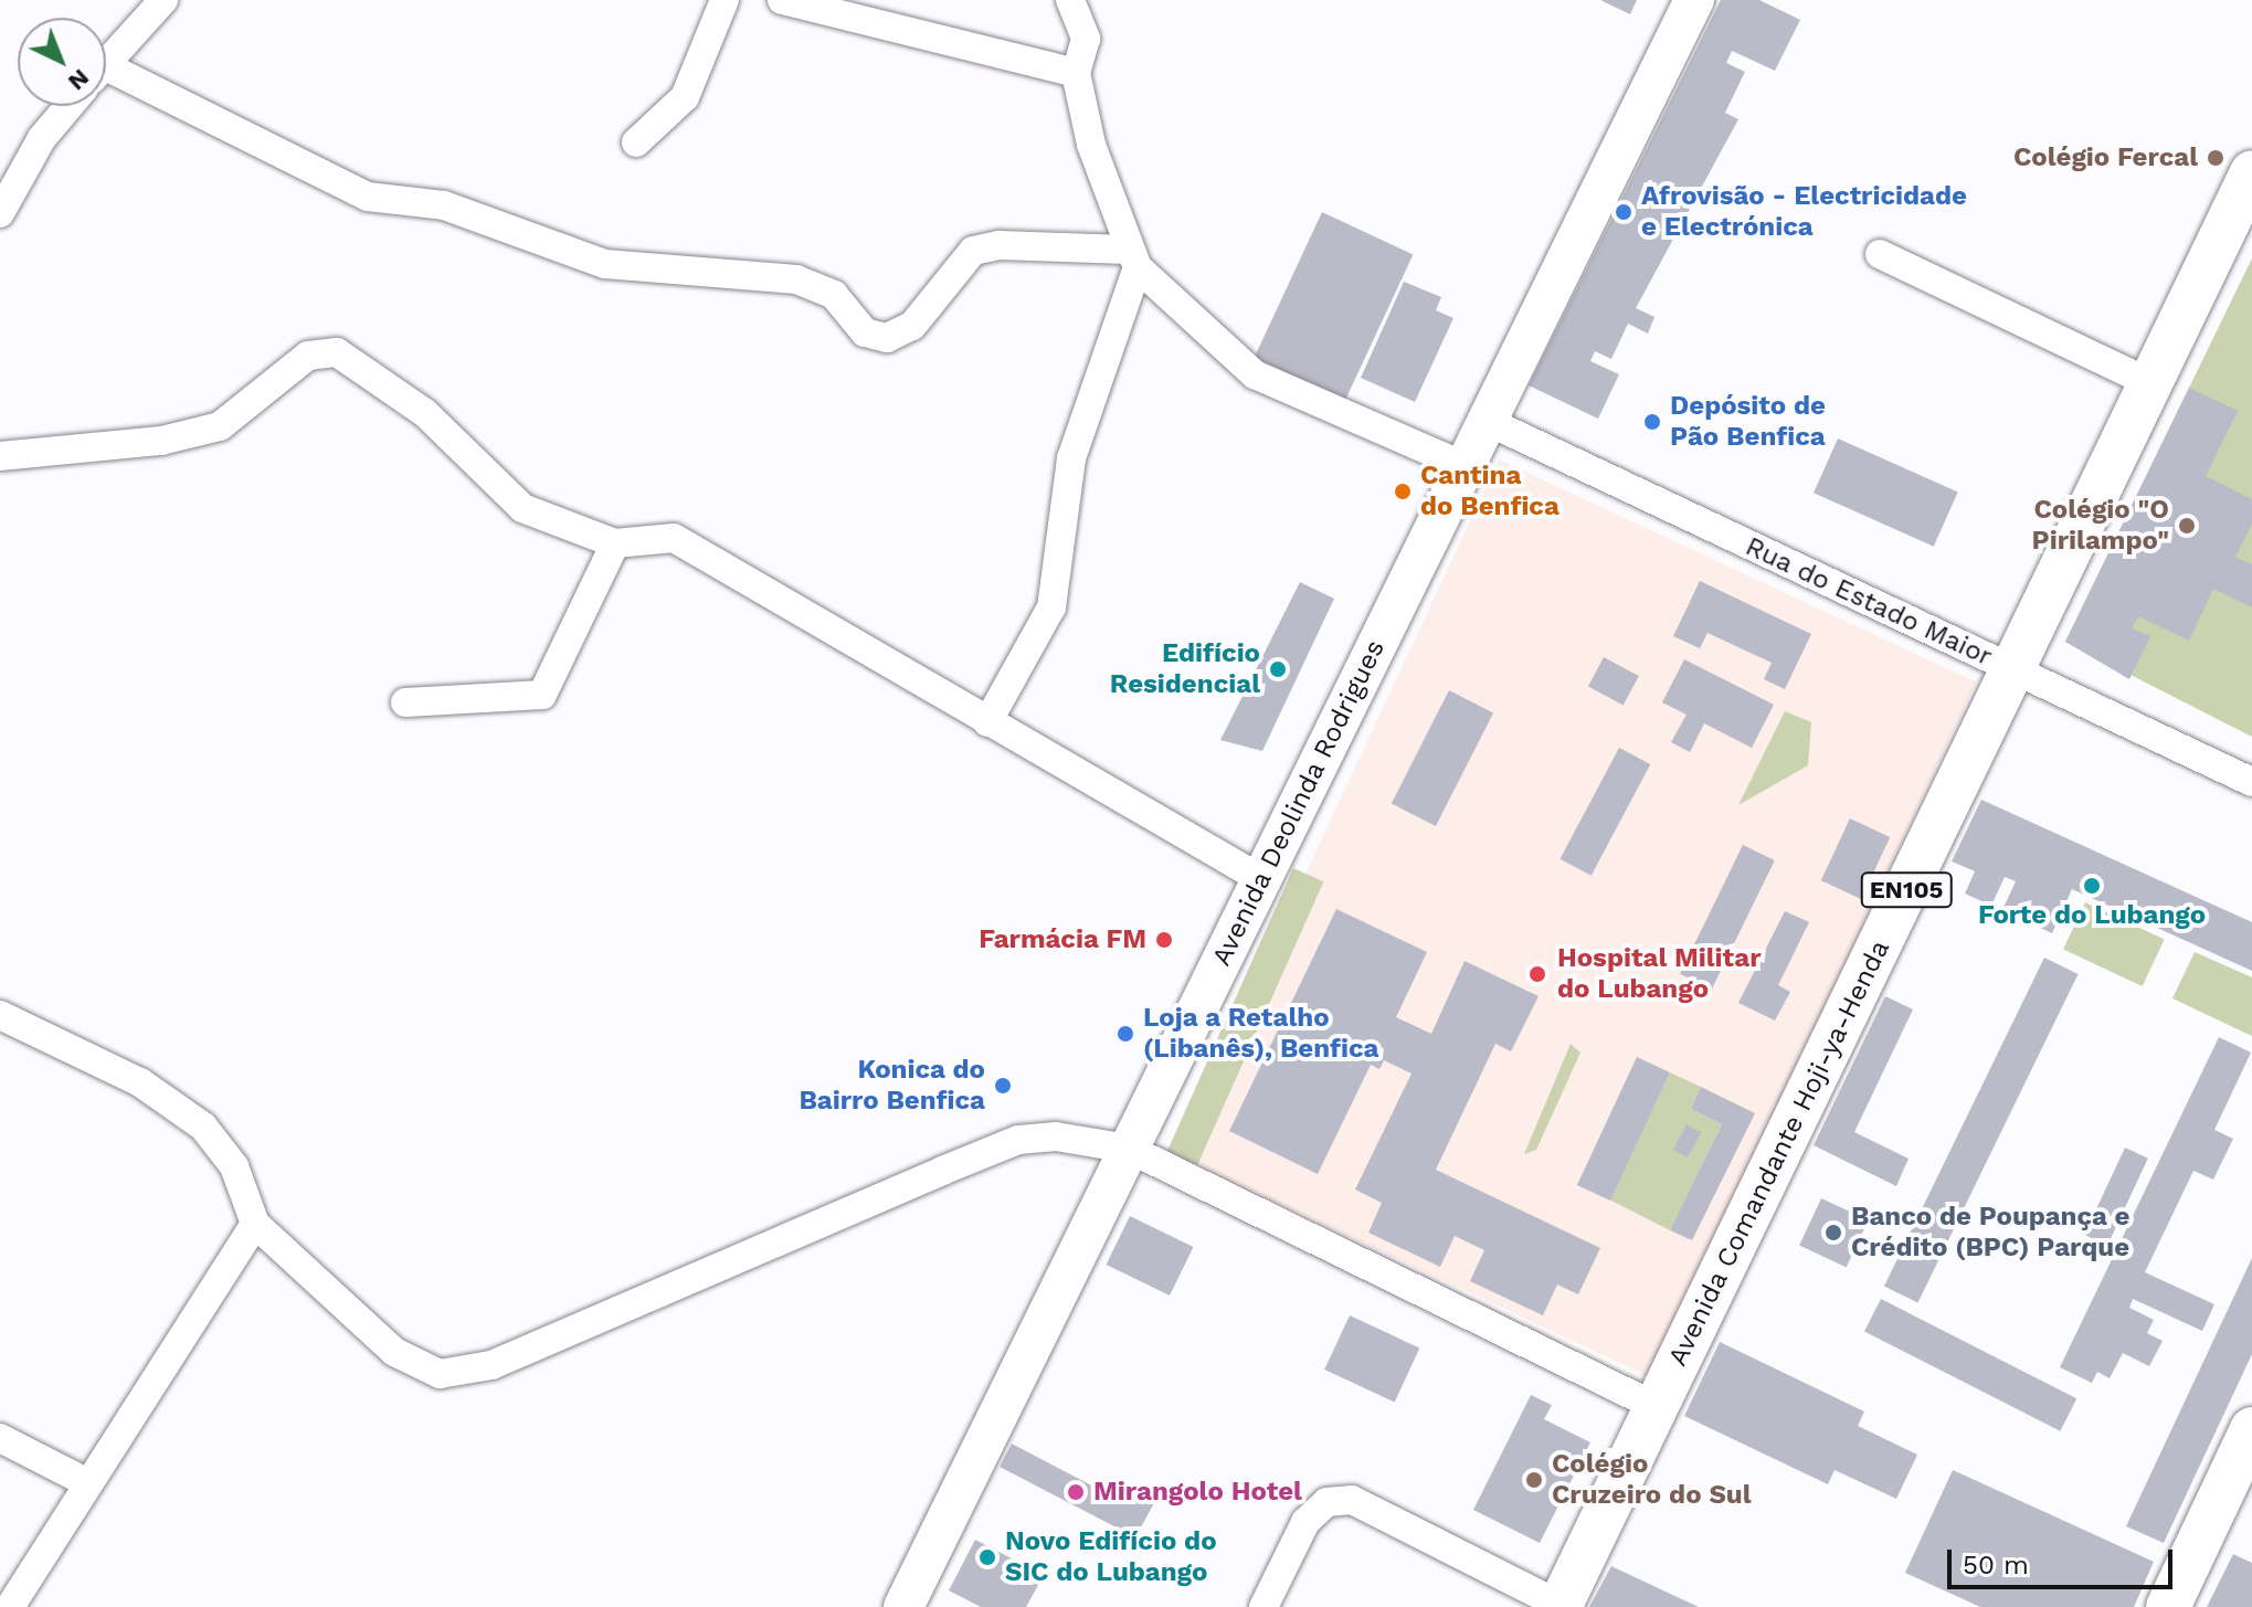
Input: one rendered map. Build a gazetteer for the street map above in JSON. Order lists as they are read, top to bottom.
{
  "streets": {
    "main road": ["EN105", "Avenida Comandante Hoji-ya-Henda"],
    "street": ["Rua do Estado Maior", "Avenida Deolinda Rodrigues"]
  },
  "crossings": [
    ["Rua do Estado Maior", "Avenida Deolinda Rodrigues"],
    ["Rua do Estado Maior", "Avenida Comandante Hoji-ya-Henda"]
  ],
  "places": [
    "Colégio Fercal",
    "Afrovisão - Electricidade e Electrónica",
    "Depósito de Pão Benfica",
    "Cantina do Benfica",
    "Colégio \"O Pirilampo\"",
    "Edifício Residencial",
    "Forte do Lubango",
    "Farmácia FM",
    "Hospital Militar do Lubango",
    "Loja a Retalho (Libanês), Benfica",
    "Konica do Bairro Benfica",
    "Banco de Poupança e Crédito (BPC) Parque",
    "Colégio Cruzeiro do Sul",
    "Mirangolo Hotel",
    "Novo Edifício do SIC do Lubango"
  ],
  "scale_bar": "50 m",
  "north": "bottom right"
}
